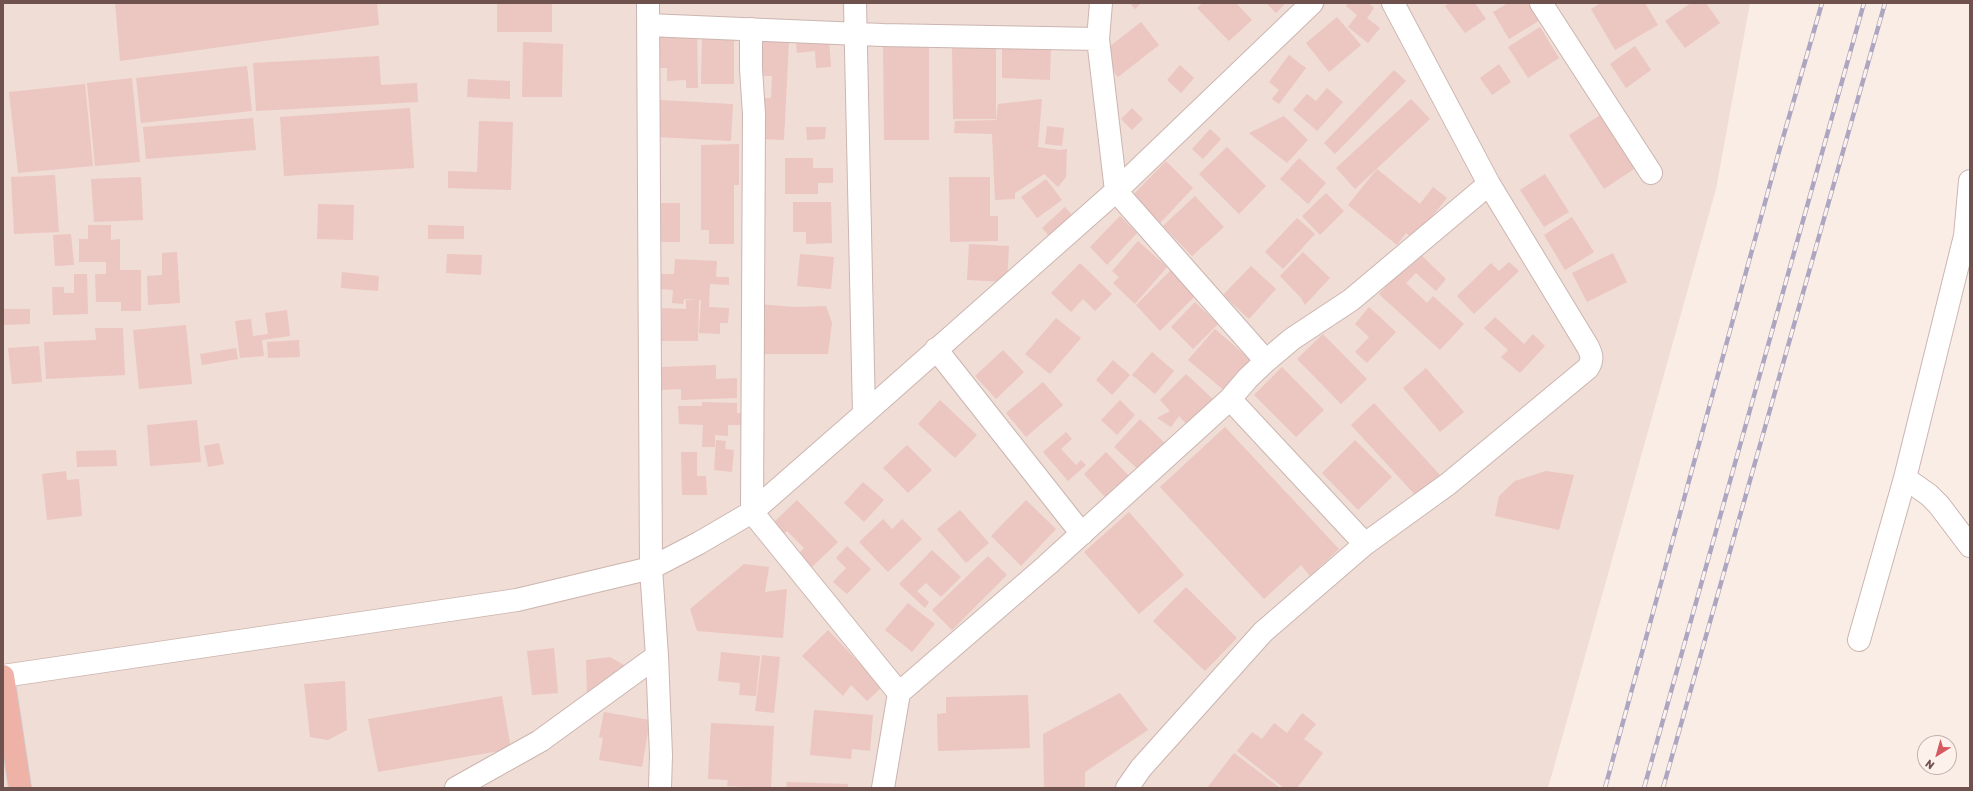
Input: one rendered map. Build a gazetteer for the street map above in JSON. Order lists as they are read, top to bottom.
{
  "north": "bottom left"
}
